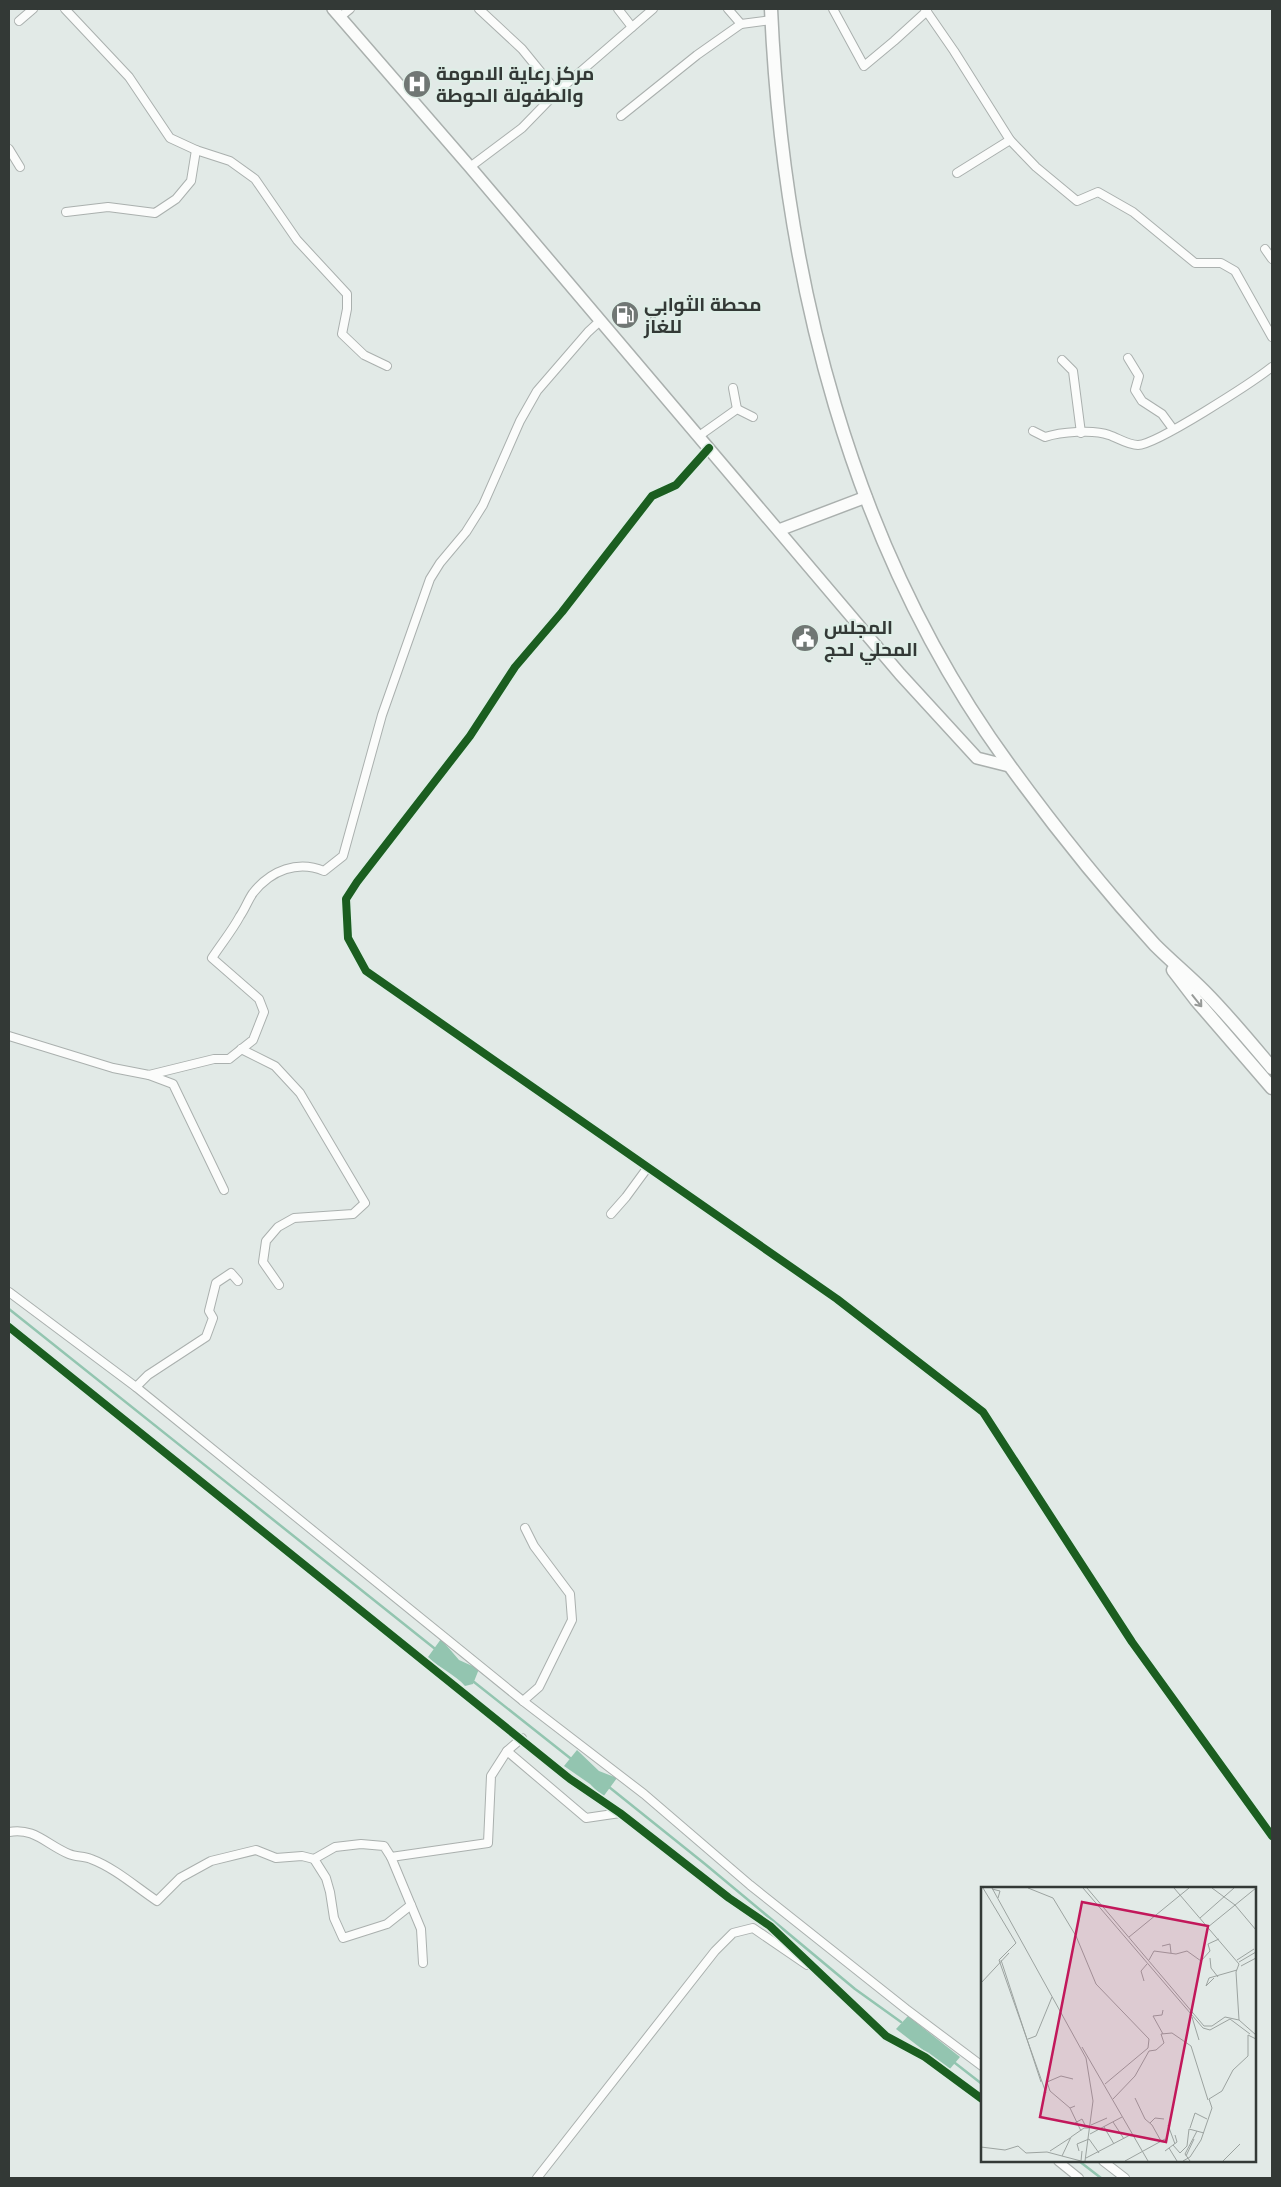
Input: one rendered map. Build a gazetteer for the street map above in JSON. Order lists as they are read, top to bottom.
{
  "places": {
    "hospital": ["مركز رعاية الامومة والطفولة الحوطة"],
    "fuel station": ["محطة الثوابي للغاز"],
    "public building": ["المجلس المحلي لحج"]
  }
}
